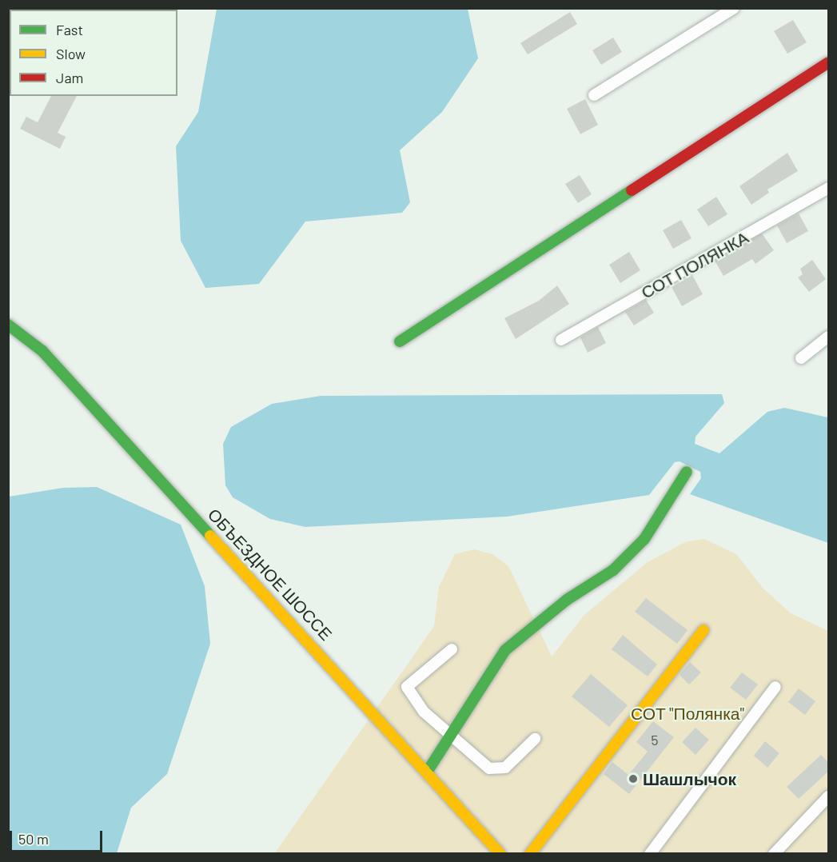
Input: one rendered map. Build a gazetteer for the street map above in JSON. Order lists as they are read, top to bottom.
{
  "streets": {
    "street": ["СОТ ПОЛЯНКА", "ОБЪЕЗДНОЕ ШОССЕ"]
  },
  "parks": ["СОТ \"Полянка\""],
  "places": ["Шашлычок"],
  "house_numbers": ["5"],
  "legend": ["Fast", "Slow", "Jam"],
  "scale_bar": "50 m"
}
